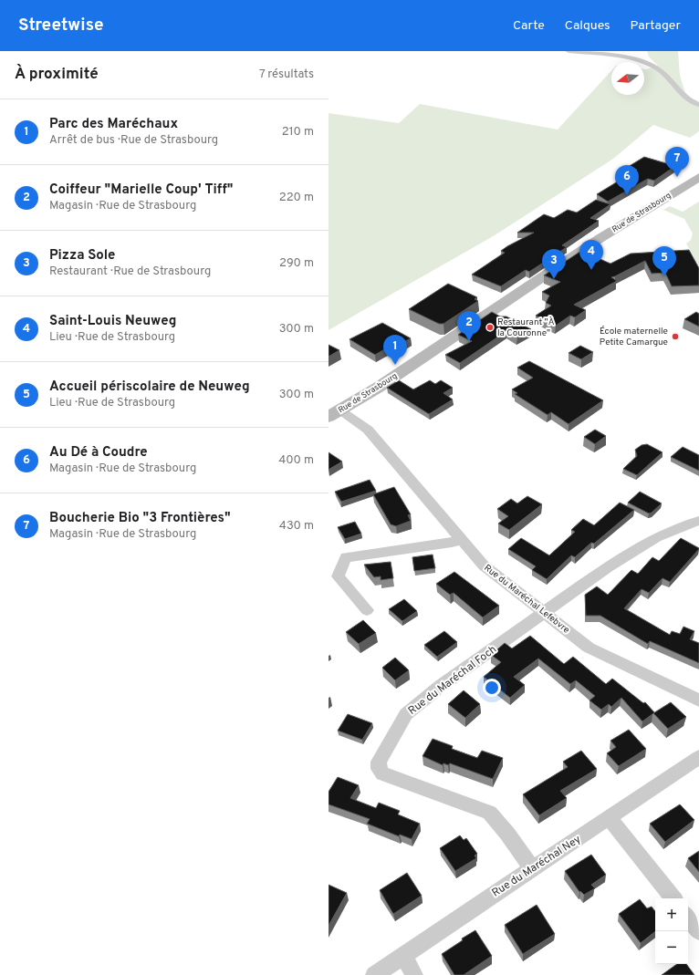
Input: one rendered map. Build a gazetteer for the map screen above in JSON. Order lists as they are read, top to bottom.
{
  "streets": {
    "main road": ["Rue de Strasbourg"],
    "street": ["Rue du Maréchal Lefebvre", "Rue du Maréchal Foch", "Rue du Maréchal Ney"]
  },
  "crossings": [
    ["Rue de Strasbourg", "Rue du Maréchal Lefebvre"],
    ["Rue du Maréchal Lefebvre", "Rue du Maréchal Foch"],
    ["Rue du Maréchal Foch", "Rue du Maréchal Ney"]
  ],
  "places": ["Restaurant \"À la Couronne\"", "École maternelle Petite Camargue"],
  "north": "left",
  "page": {
    "header": "Streetwise",
    "nav": ["Carte", "Calques", "Partager"],
    "heading": ["À proximité", "7 résultats"],
    "list": [
      {
        "mark": "1",
        "name": "Parc des Maréchaux",
        "note": "Arrêt de bus · Rue de Strasbourg",
        "value": "210 m"
      },
      {
        "mark": "2",
        "name": "Coiffeur \"Marielle Coup' Tiff\"",
        "note": "Magasin · Rue de Strasbourg",
        "value": "220 m"
      },
      {
        "mark": "3",
        "name": "Pizza Sole",
        "note": "Restaurant · Rue de Strasbourg",
        "value": "290 m"
      },
      {
        "mark": "4",
        "name": "Saint-Louis Neuweg",
        "note": "Lieu · Rue de Strasbourg",
        "value": "300 m"
      },
      {
        "mark": "5",
        "name": "Accueil périscolaire de Neuweg",
        "note": "Lieu · Rue de Strasbourg",
        "value": "300 m"
      },
      {
        "mark": "6",
        "name": "Au Dé à Coudre",
        "note": "Magasin · Rue de Strasbourg",
        "value": "400 m"
      },
      {
        "mark": "7",
        "name": "Boucherie Bio \"3 Frontières\"",
        "note": "Magasin · Rue de Strasbourg",
        "value": "430 m"
      }
    ],
    "pins": [
      "7",
      "6",
      "4",
      "5",
      "3",
      "2",
      "1"
    ],
    "map_buttons": ["+", "−"]
  }
}
